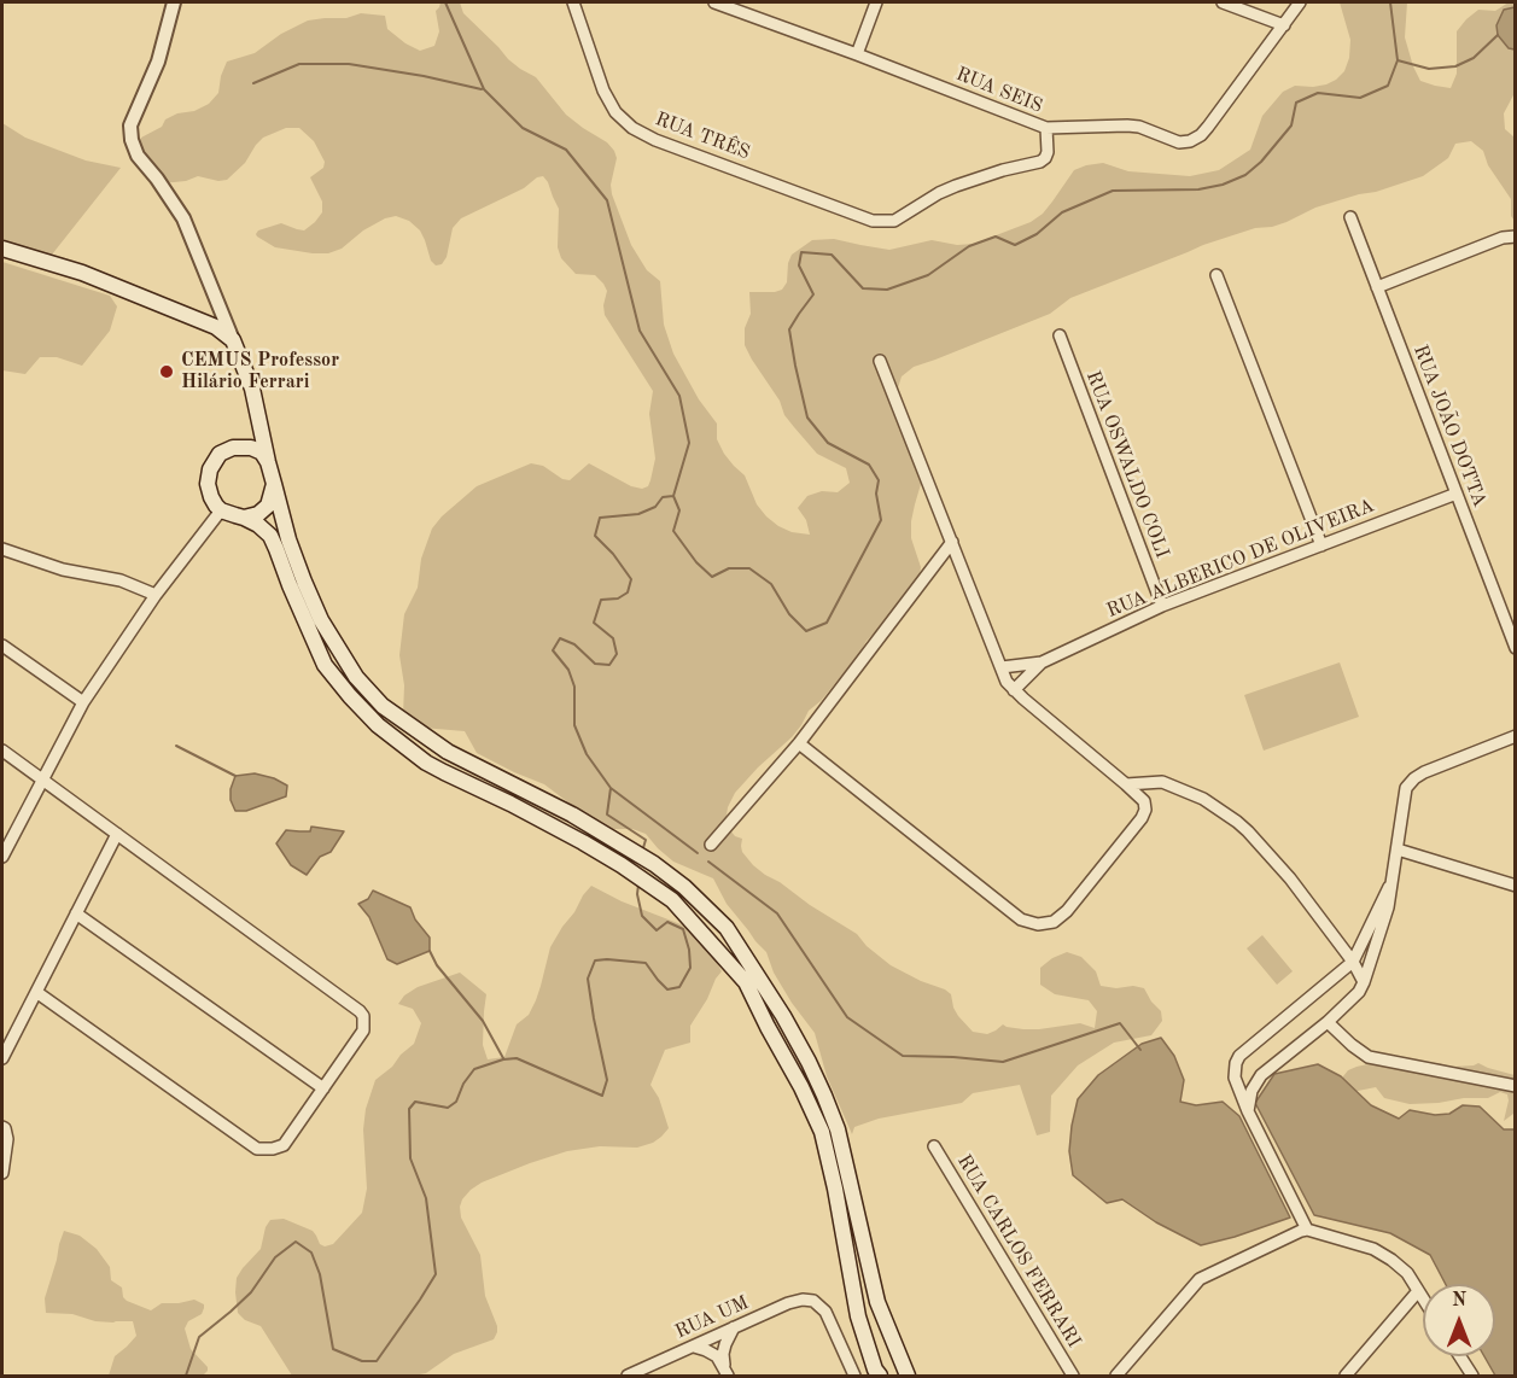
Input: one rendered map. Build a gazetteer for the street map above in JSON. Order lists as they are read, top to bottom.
{
  "streets": {
    "street": [
      "RUA SEIS",
      "RUA TRÊS",
      "RUA JOÃO DOTTA",
      "RUA OSWALDO COLI",
      "RUA ALBERICO DE OLIVEIRA",
      "RUA CARLOS FERRARI",
      "RUA UM"
    ]
  },
  "crossings": [
    ["RUA SEIS", "RUA TRÊS"],
    ["RUA JOÃO DOTTA", "RUA ALBERICO DE OLIVEIRA"],
    ["RUA OSWALDO COLI", "RUA ALBERICO DE OLIVEIRA"]
  ],
  "places": ["CEMUS Professor Hilário Ferrari"],
  "north": "top"
}
